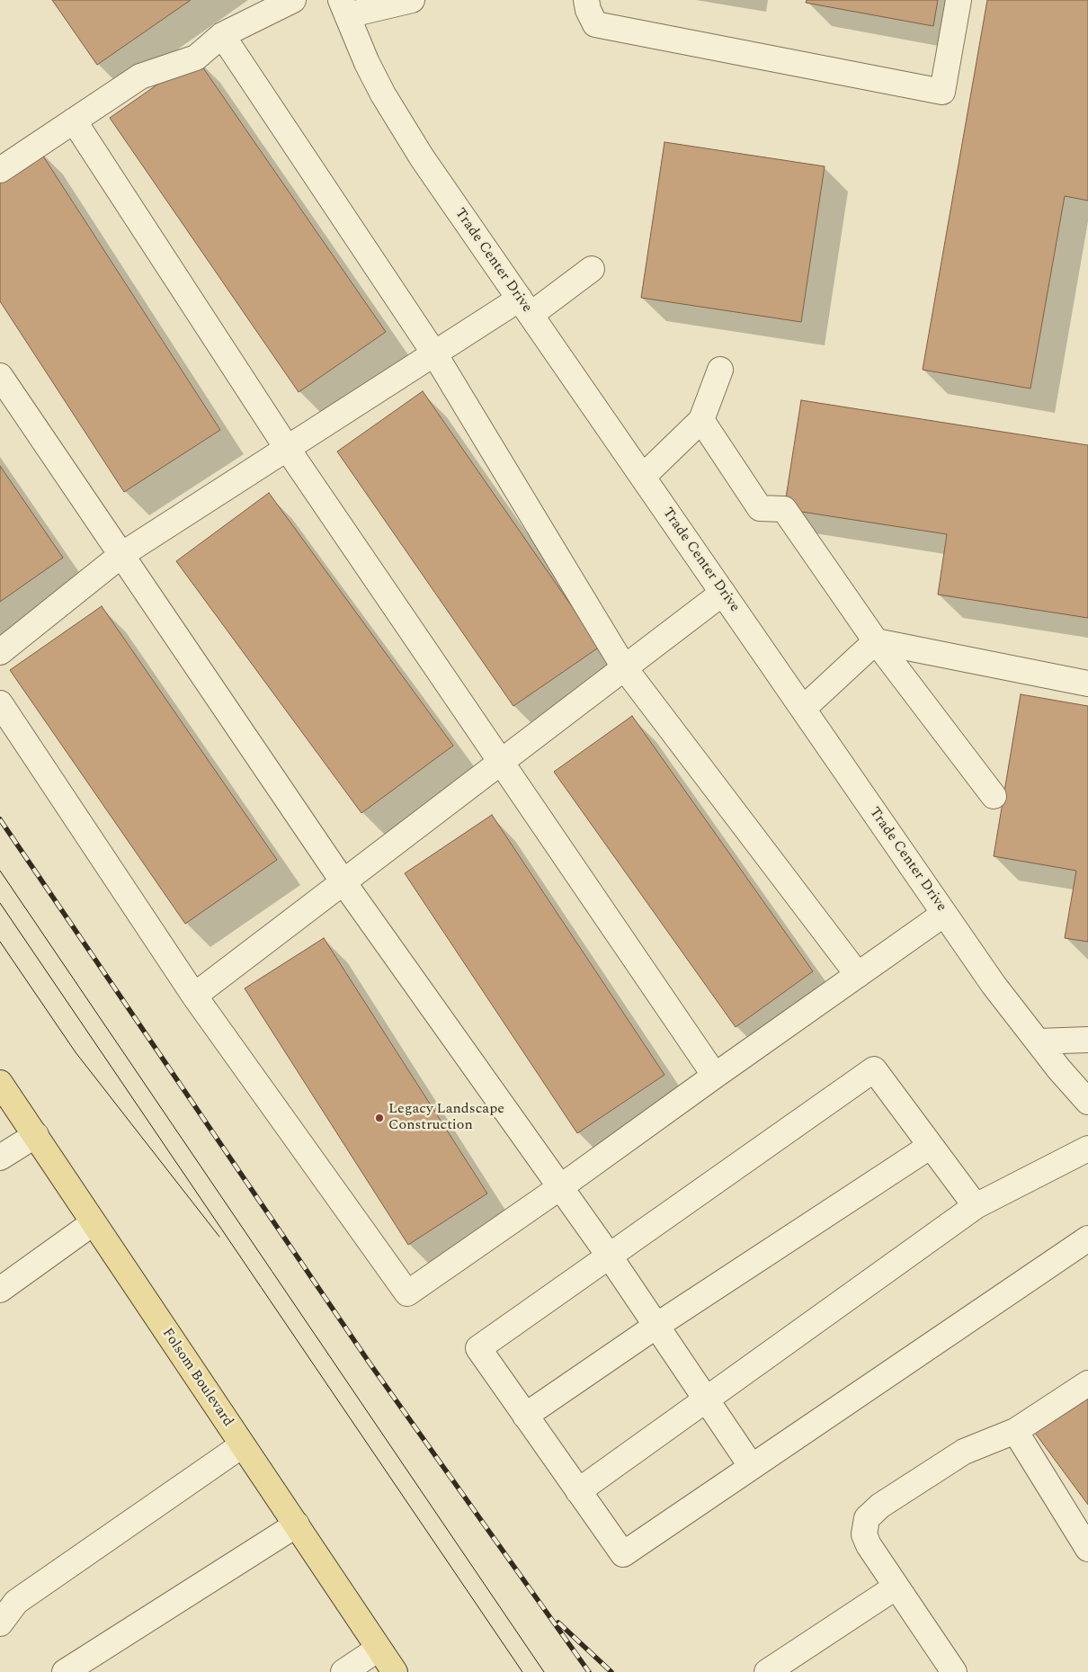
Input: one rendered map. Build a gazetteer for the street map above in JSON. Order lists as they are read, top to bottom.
{
  "streets": {
    "main road": ["Folsom Boulevard"],
    "street": ["Trade Center Drive"]
  },
  "places": ["Legacy Landscape Construction"]
}
